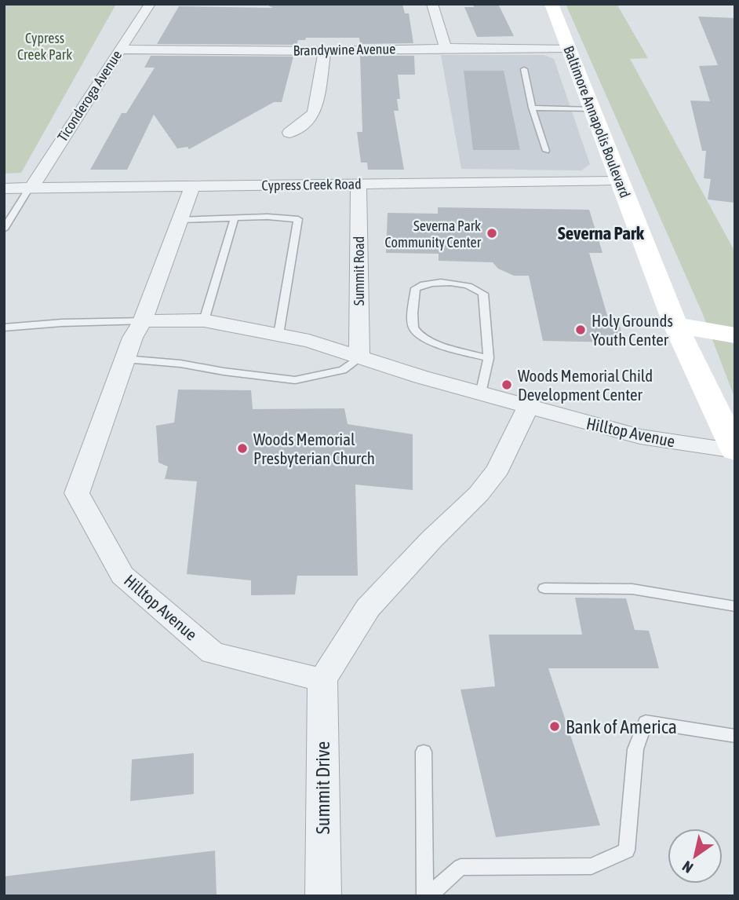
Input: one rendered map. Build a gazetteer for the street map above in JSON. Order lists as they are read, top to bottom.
{
  "streets": {
    "street": [
      "Brandywine Avenue",
      "Ticonderoga Avenue",
      "Baltimore Annapolis Boulevard",
      "Cypress Creek Road",
      "Summit Road",
      "Hilltop Avenue",
      "Summit Drive"
    ]
  },
  "crossings": [
    ["Brandywine Avenue", "Ticonderoga Avenue"],
    ["Brandywine Avenue", "Baltimore Annapolis Boulevard"],
    ["Ticonderoga Avenue", "Cypress Creek Road"],
    ["Baltimore Annapolis Boulevard", "Cypress Creek Road"],
    ["Baltimore Annapolis Boulevard", "Hilltop Avenue"],
    ["Cypress Creek Road", "Summit Road"],
    ["Summit Road", "Hilltop Avenue"],
    ["Hilltop Avenue", "Summit Drive"]
  ],
  "districts": ["Severna Park"],
  "parks": ["Cypress Creek Park"],
  "places": [
    "Severna Park Community Center",
    "Holy Grounds Youth Center",
    "Woods Memorial Child Development Center",
    "Woods Memorial Presbyterian Church",
    "Bank of America"
  ],
  "north": "bottom left"
}
